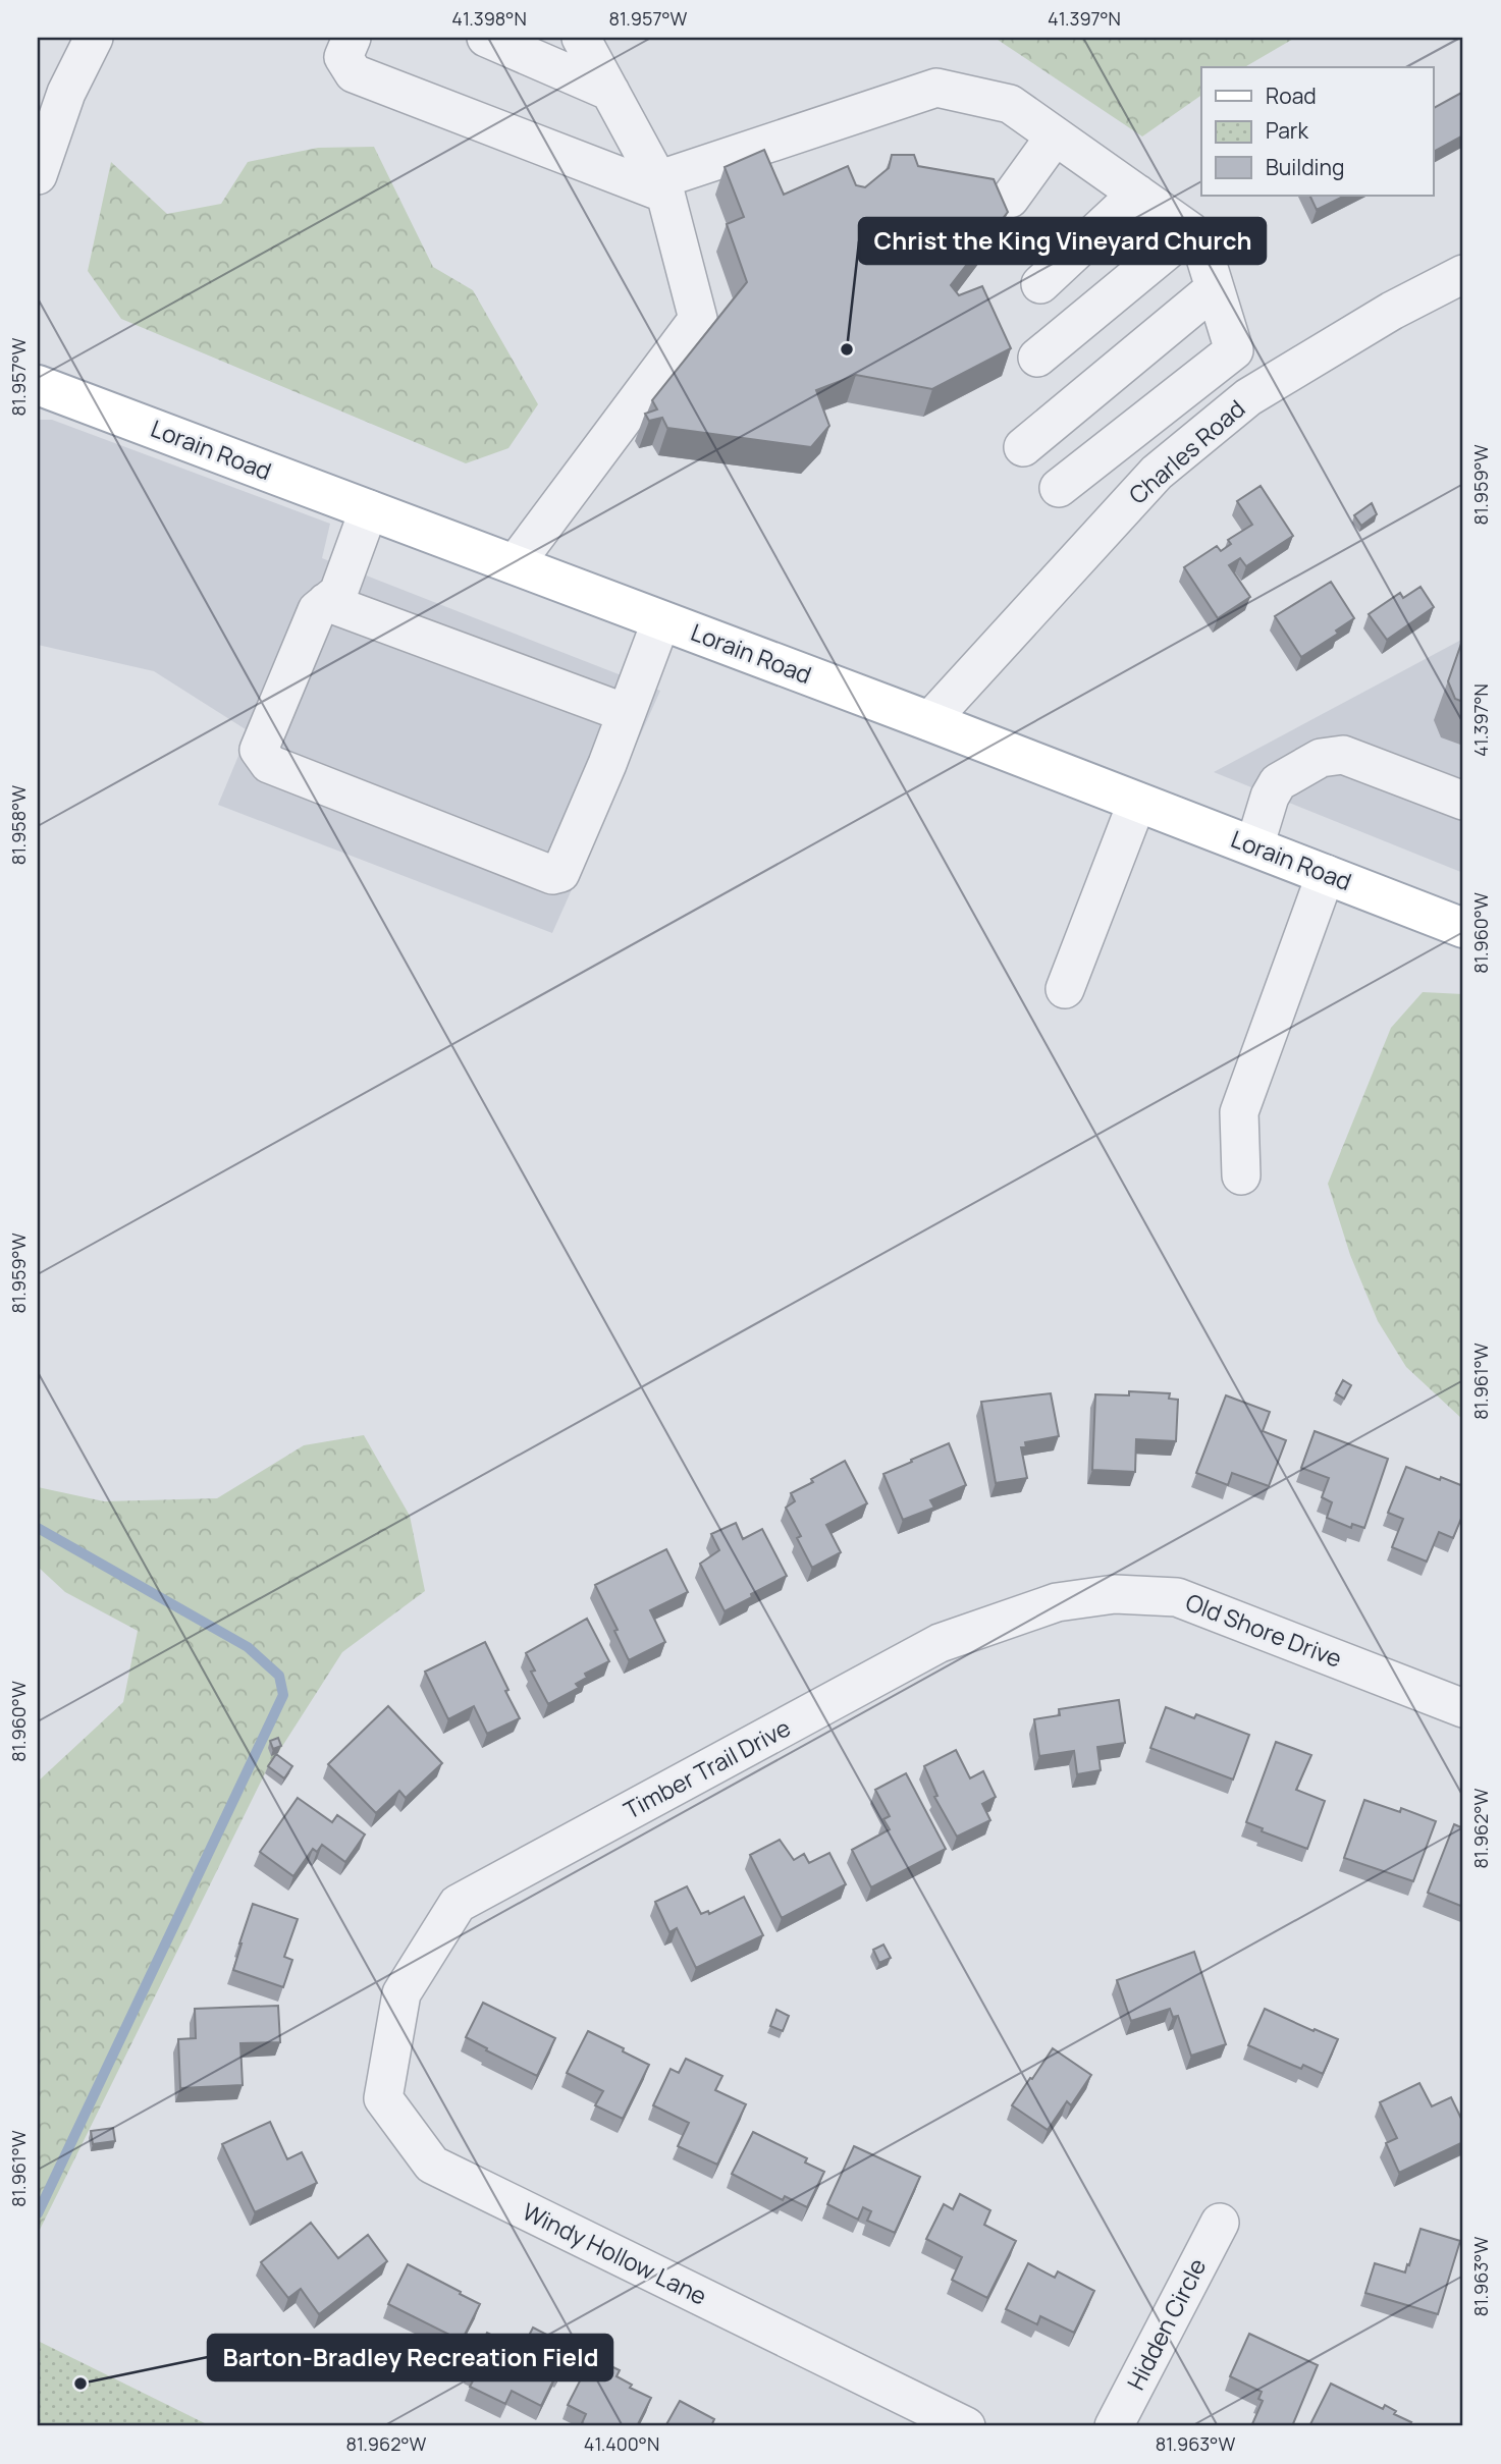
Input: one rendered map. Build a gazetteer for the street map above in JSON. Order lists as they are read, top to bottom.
{
  "streets": {
    "main road": ["Lorain Road"],
    "street": [
      "Charles Road",
      "Old Shore Drive",
      "Timber Trail Drive",
      "Windy Hollow Lane",
      "Hidden Circle"
    ]
  },
  "crossings": [
    ["Lorain Road", "Charles Road"],
    ["Old Shore Drive", "Timber Trail Drive"],
    ["Timber Trail Drive", "Windy Hollow Lane"]
  ],
  "places": ["Christ the King Vineyard Church", "Barton-Bradley Recreation Field"],
  "legend": ["Road", "Park", "Building"],
  "coordinates": [
    "41.398°N",
    "81.957°W",
    "41.397°N",
    "81.959°W",
    "81.958°W",
    "81.960°W",
    "81.961°W",
    "81.962°W",
    "81.963°W",
    "41.400°N"
  ]
}
